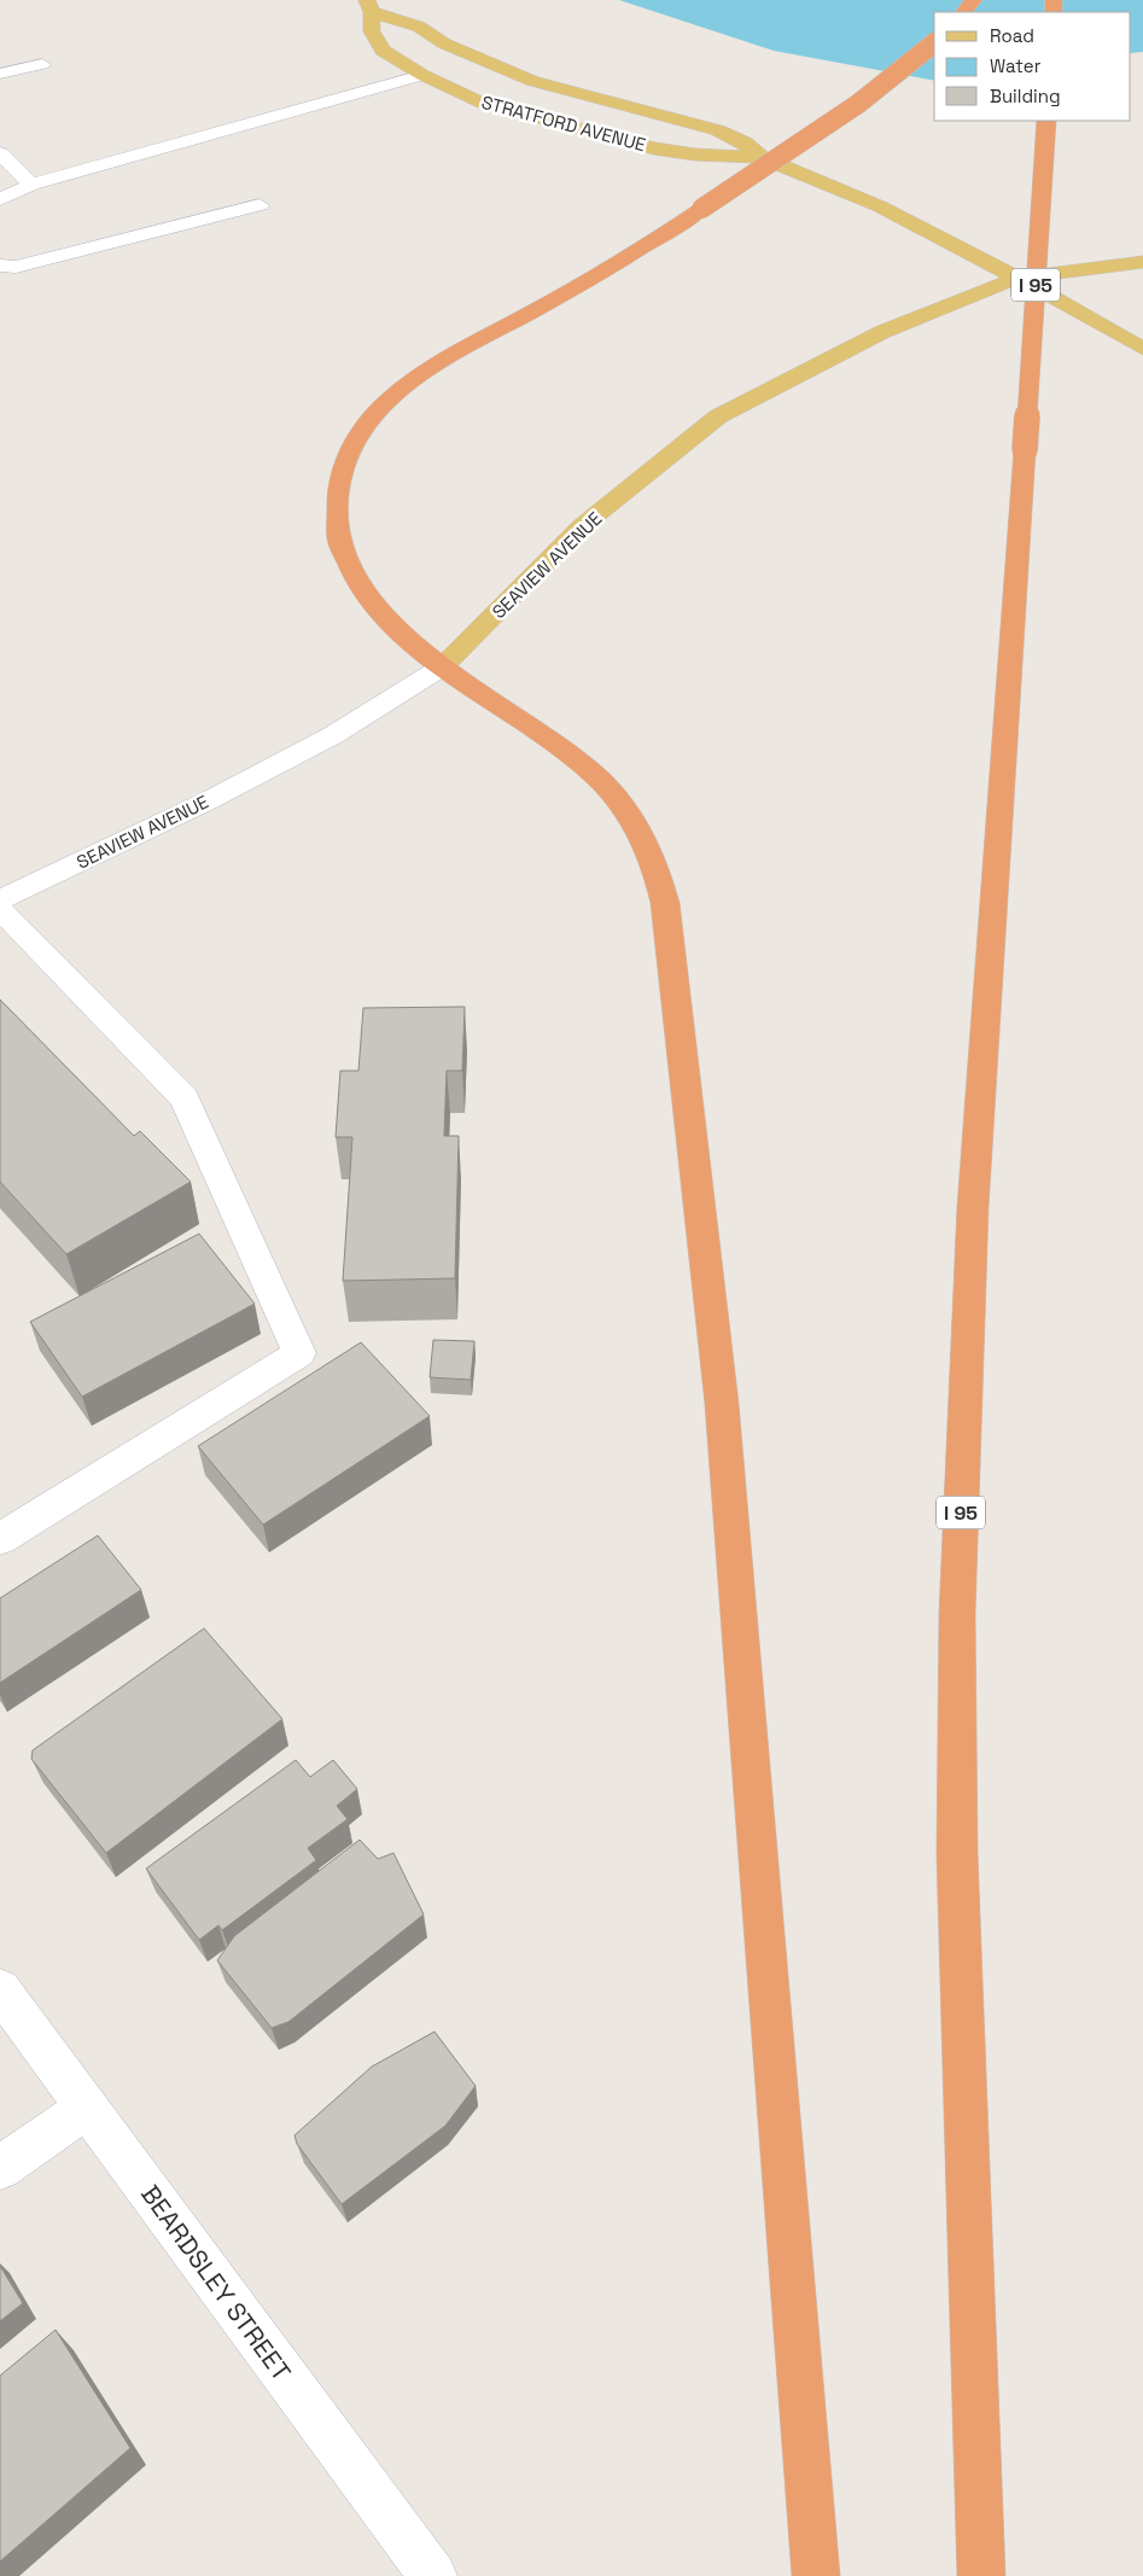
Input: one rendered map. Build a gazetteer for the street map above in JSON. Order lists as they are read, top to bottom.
{
  "streets": {
    "highway": ["I 95"],
    "main road": ["STRATFORD AVENUE", "SEAVIEW AVENUE"],
    "street": ["BEARDSLEY STREET"]
  },
  "crossings": [
    ["STRATFORD AVENUE", "SEAVIEW AVENUE"]
  ],
  "legend": ["Road", "Water", "Building"]
}
